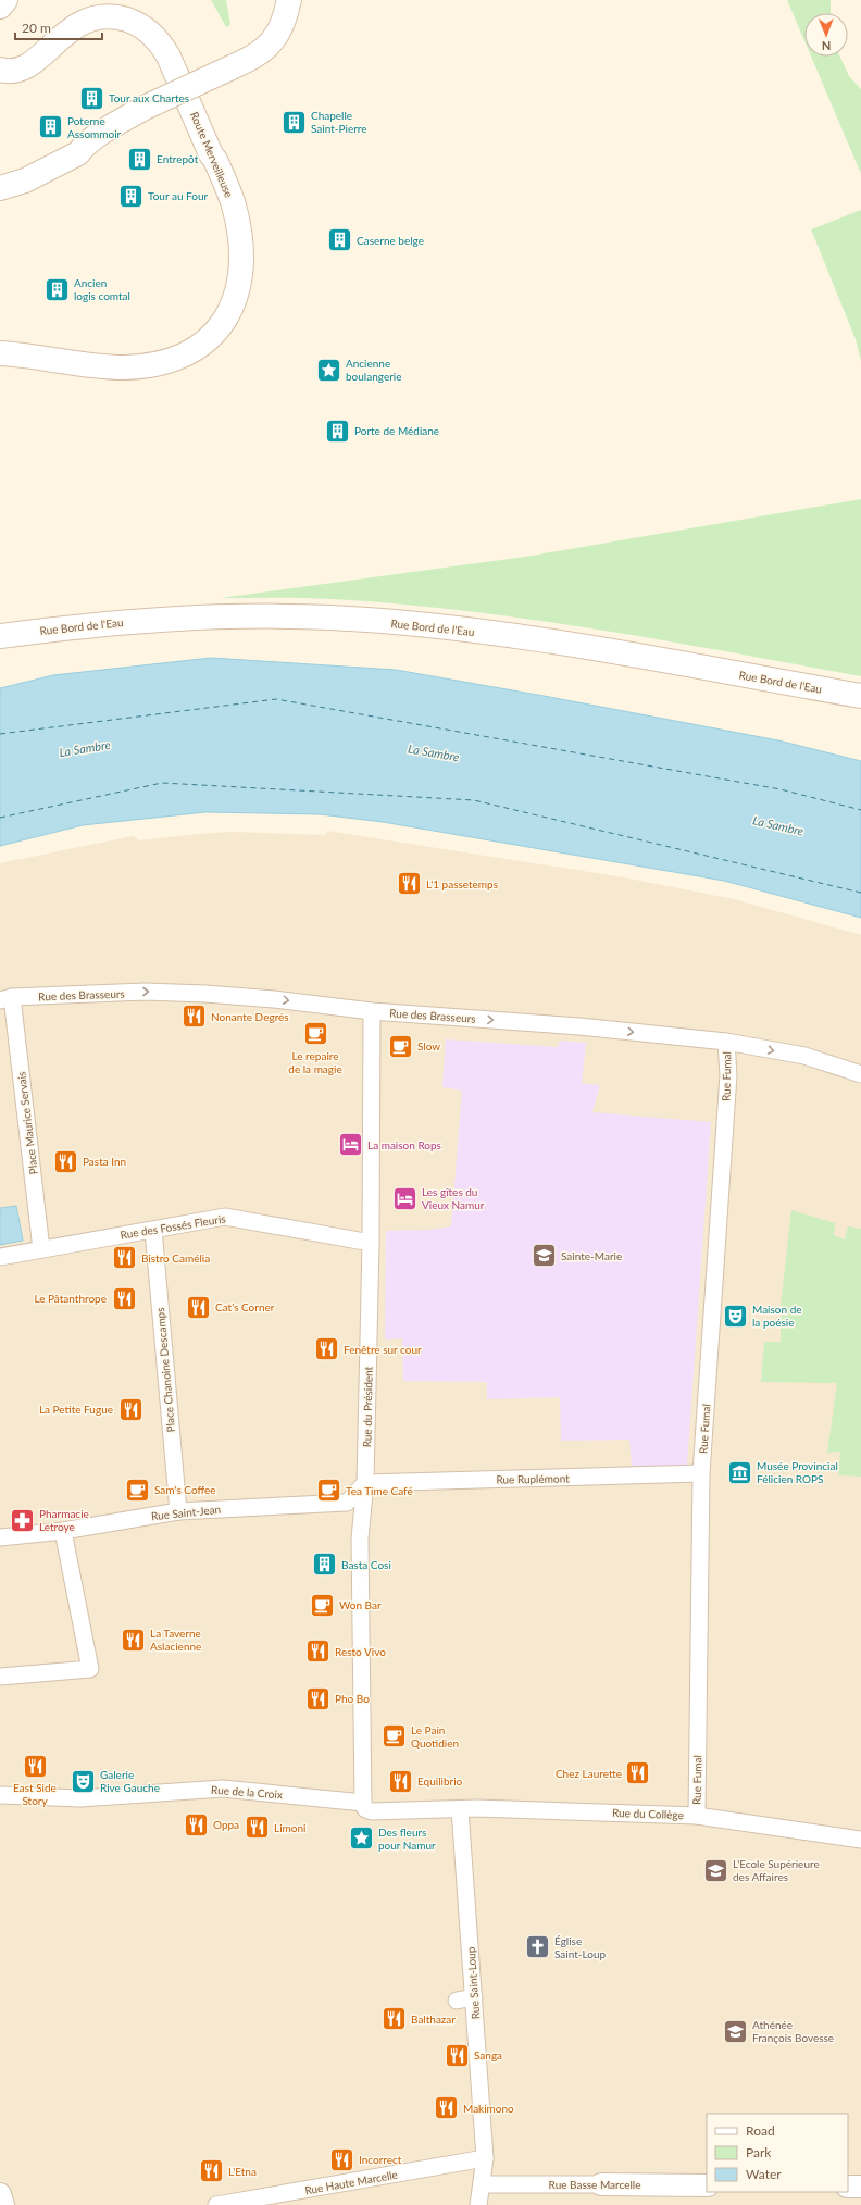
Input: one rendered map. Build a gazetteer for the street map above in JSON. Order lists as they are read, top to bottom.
{
  "streets": {
    "main road": ["Route Merveilleuse", "Rue Bord de l'Eau"],
    "street": [
      "Rue des Brasseurs",
      "Rue Fumal",
      "Place Maurice Servais",
      "Rue des Fossés Fleuris",
      "Place Chanoine Descamps",
      "Rue du Président",
      "Rue Ruplémont",
      "Rue Saint-Jean",
      "Rue de la Croix",
      "Rue du Collège",
      "Rue Saint-Loup",
      "Rue Haute Marcelle",
      "Rue Basse Marcelle"
    ]
  },
  "crossings": [
    ["Rue des Brasseurs", "Rue Fumal"],
    ["Rue des Brasseurs", "Place Maurice Servais"],
    ["Rue des Brasseurs", "Rue du Président"],
    ["Rue Fumal", "Rue Ruplémont"],
    ["Rue Fumal", "Rue du Collège"],
    ["Place Maurice Servais", "Rue des Fossés Fleuris"],
    ["Rue des Fossés Fleuris", "Place Chanoine Descamps"],
    ["Rue des Fossés Fleuris", "Rue du Président"],
    ["Place Chanoine Descamps", "Rue Saint-Jean"],
    ["Rue du Président", "Rue Ruplémont"],
    ["Rue du Président", "Rue Saint-Jean"],
    ["Rue du Président", "Rue de la Croix"],
    ["Rue du Président", "Rue du Collège"],
    ["Rue Ruplémont", "Rue Saint-Jean"],
    ["Rue de la Croix", "Rue du Collège"],
    ["Rue du Collège", "Rue Saint-Loup"],
    ["Rue Saint-Loup", "Rue Haute Marcelle"],
    ["Rue Saint-Loup", "Rue Basse Marcelle"]
  ],
  "one_way": ["Rue des Brasseurs"],
  "water": ["La Sambre"],
  "places": {
    "building": [
      "Tour aux Chartes",
      "Chapelle Saint-Pierre",
      "Poterne Assommoir",
      "Entrepôt",
      "Tour au Four",
      "Caserne belge",
      "Ancien logis comtal",
      "Porte de Médiane",
      "Basta Cosi"
    ],
    "place": ["Ancienne boulangerie", "Des fleurs pour Namur"],
    "restaurant": [
      "L'1 passetemps",
      "Nonante Degrés",
      "Pasta Inn",
      "Bistro Camélia",
      "Le Pâtanthrope",
      "Cat's Corner",
      "Fenêtre sur cour",
      "La Petite Fugue",
      "La Taverne Aslacienne",
      "Resto Vivo",
      "Pho Bo",
      "East Side Story",
      "Chez Laurette",
      "Equilibrio",
      "Oppa",
      "Limoni",
      "Balthazar",
      "Sanga",
      "Makimono",
      "Incorrect",
      "L'Etna"
    ],
    "cafe": [
      "Le repaire de la magie",
      "Slow",
      "Sam's Coffee",
      "Tea Time Café",
      "Won Bar",
      "Le Pain Quotidien"
    ],
    "hotel": ["La maison Rops", "Les gîtes du Vieux Namur"],
    "school or university": ["Sainte-Marie", "L'Ecole Supérieure des Affaires", "Athénée François Bovesse"],
    "theatre": ["Maison de la poésie", "Galerie Rive Gauche"],
    "museum": ["Musée Provincial Félicien ROPS"],
    "pharmacy": ["Pharmacie Letroye"],
    "church": ["Église Saint-Loup"]
  },
  "legend": ["Road", "Park", "Water"],
  "scale_bar": "20 m",
  "north": "bottom"
}
